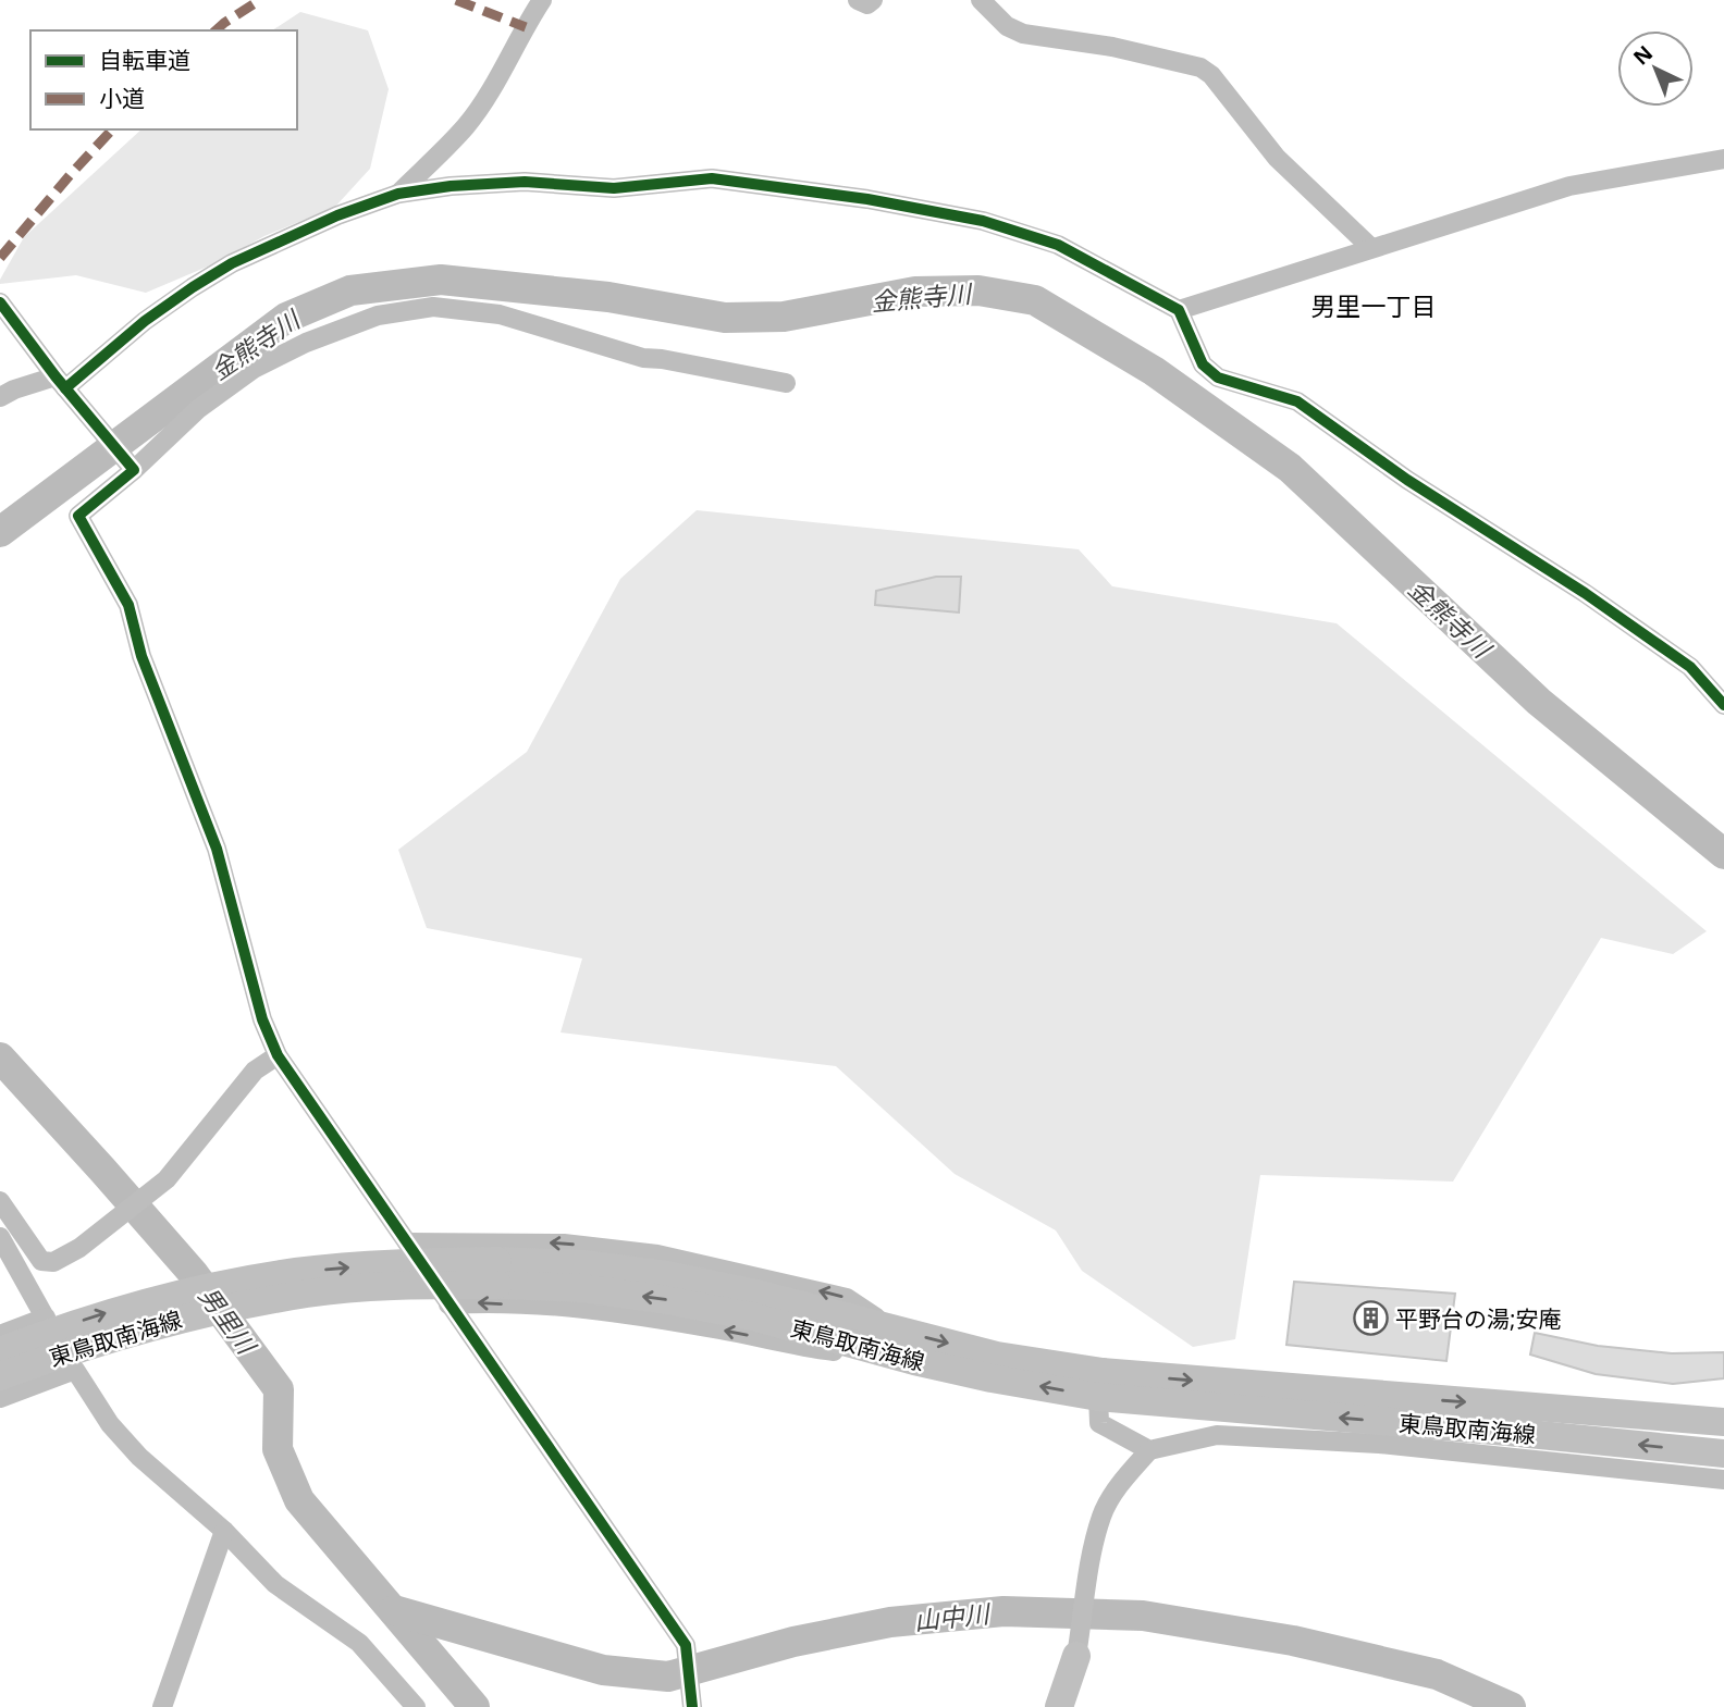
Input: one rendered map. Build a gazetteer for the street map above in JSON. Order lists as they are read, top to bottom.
{
  "streets": {
    "main road": ["東鳥取南海線"]
  },
  "districts": ["男里一丁目"],
  "water": ["金熊寺川", "男里川", "山中川"],
  "places": {
    "building": ["平野台の湯;安庵"]
  },
  "legend": ["自転車道", "小道"],
  "north": "top left"
}
